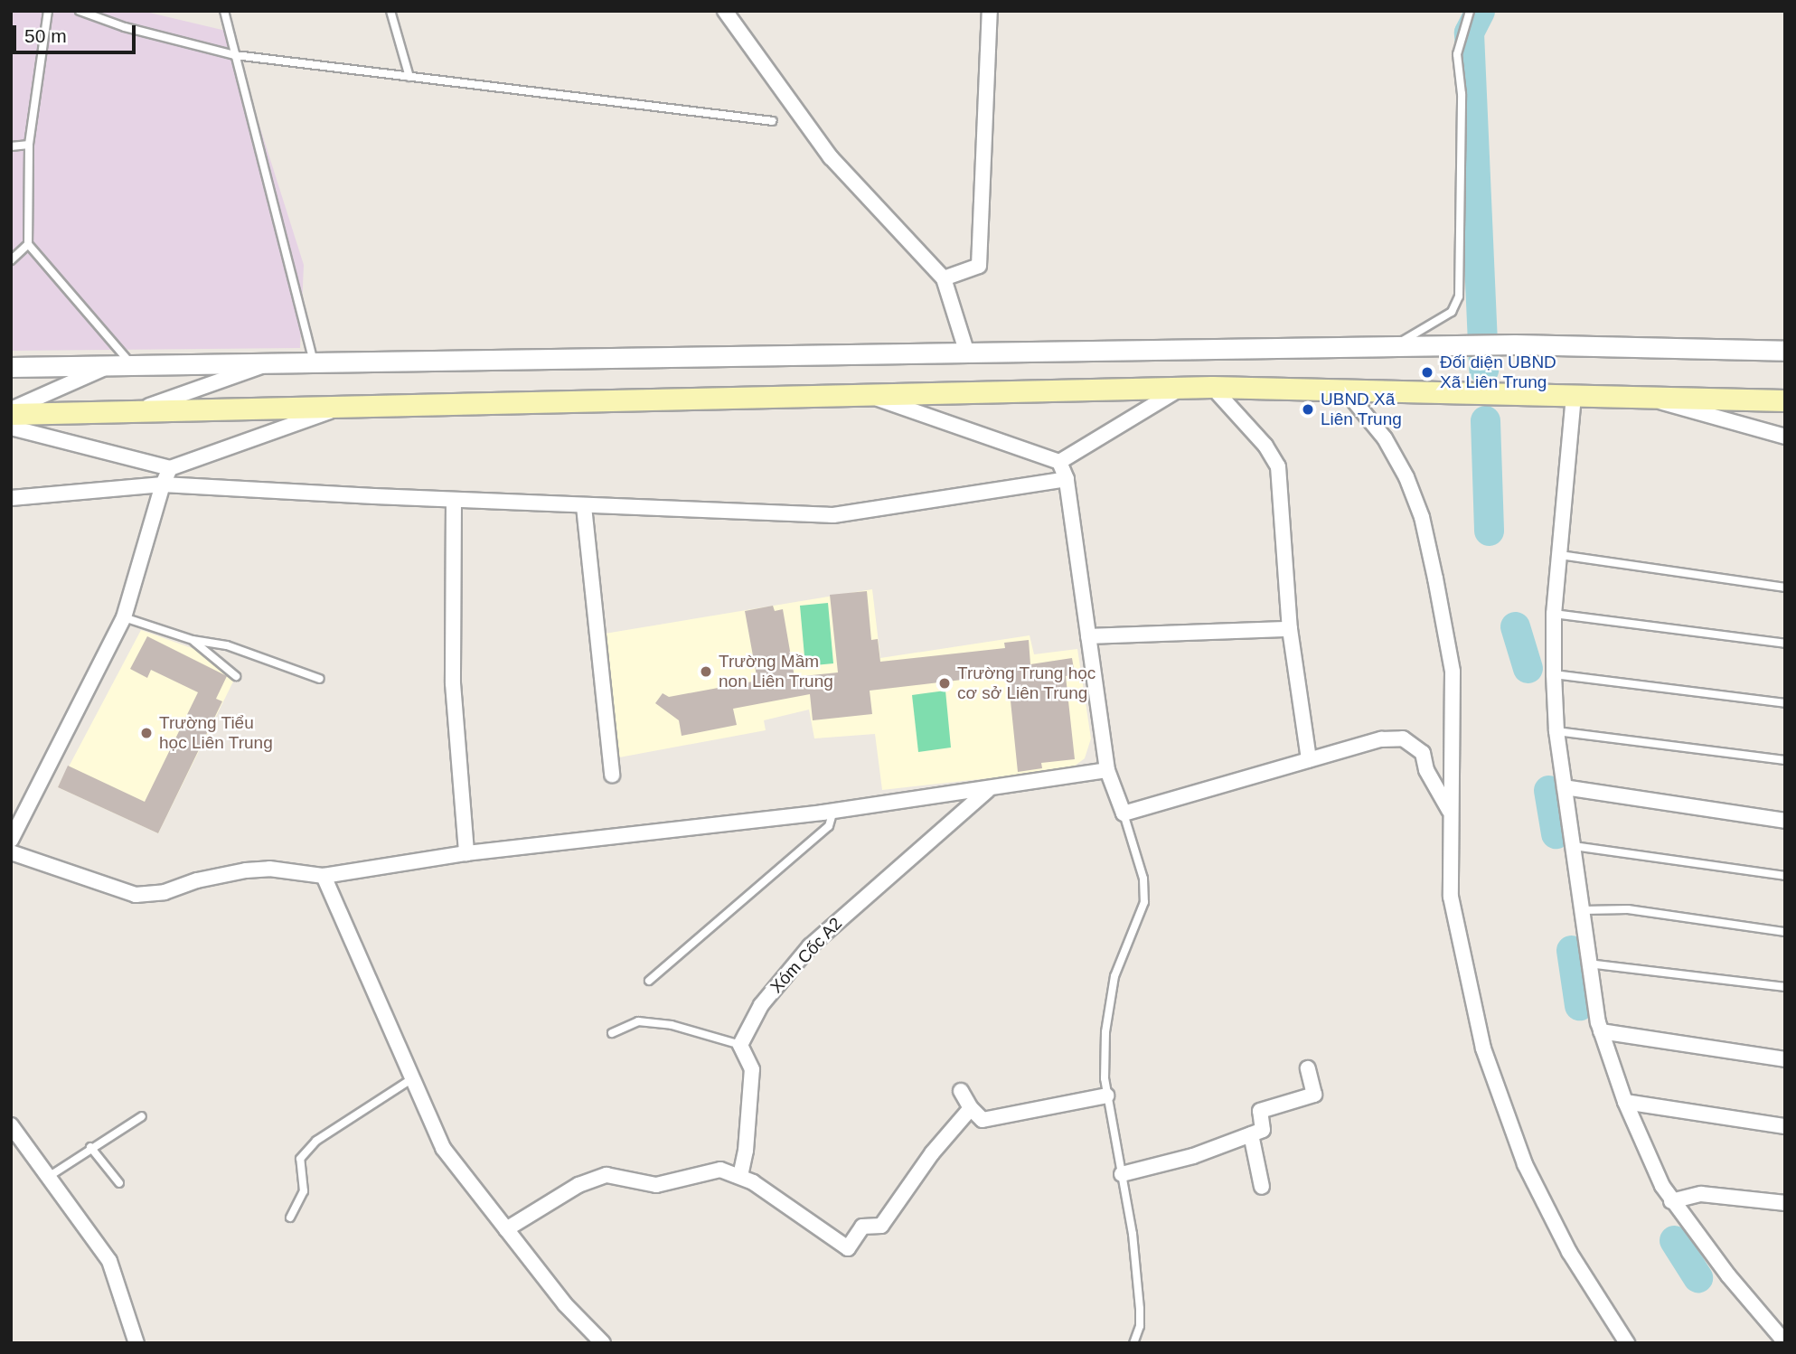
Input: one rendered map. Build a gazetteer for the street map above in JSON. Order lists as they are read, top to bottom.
{
  "streets": {
    "street": ["Xóm Cốc A2"]
  },
  "places": [
    "Đối diện UBND Xã Liên Trung",
    "UBND Xã Liên Trung",
    "Trường Mầm non Liên Trung",
    "Trường Trung học cơ sở Liên Trung",
    "Trường Tiểu học Liên Trung"
  ],
  "scale_bar": "50 m"
}
